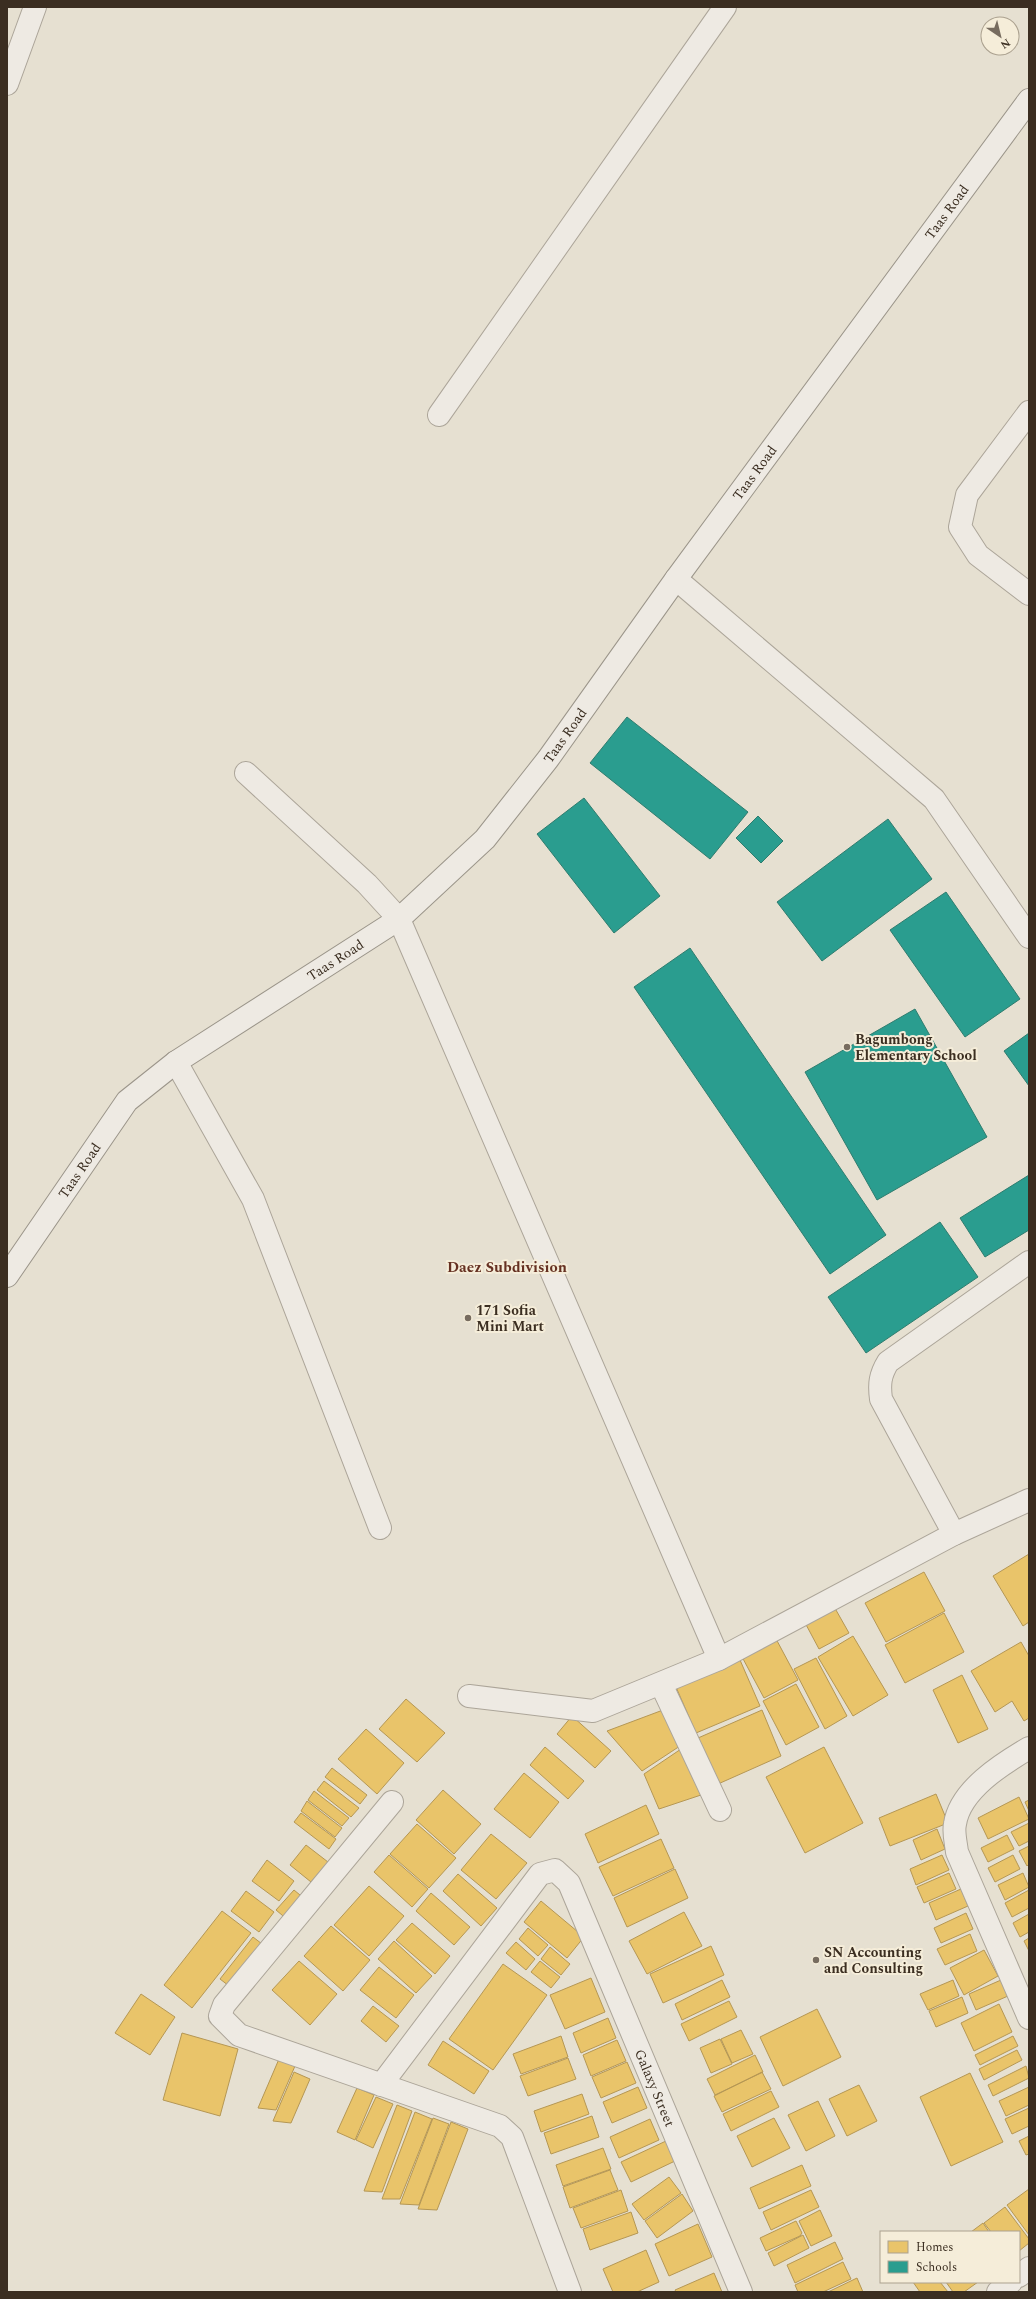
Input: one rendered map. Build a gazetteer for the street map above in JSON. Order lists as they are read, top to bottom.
{
  "streets": {
    "street": ["Taas Road", "Galaxy Street"]
  },
  "districts": ["Daez Subdivision"],
  "places": ["Bagumbong Elementary School", "171 Sofia Mini Mart", "SN Accounting and Consulting"],
  "legend": ["Homes", "Schools"],
  "north": "bottom right"
}
